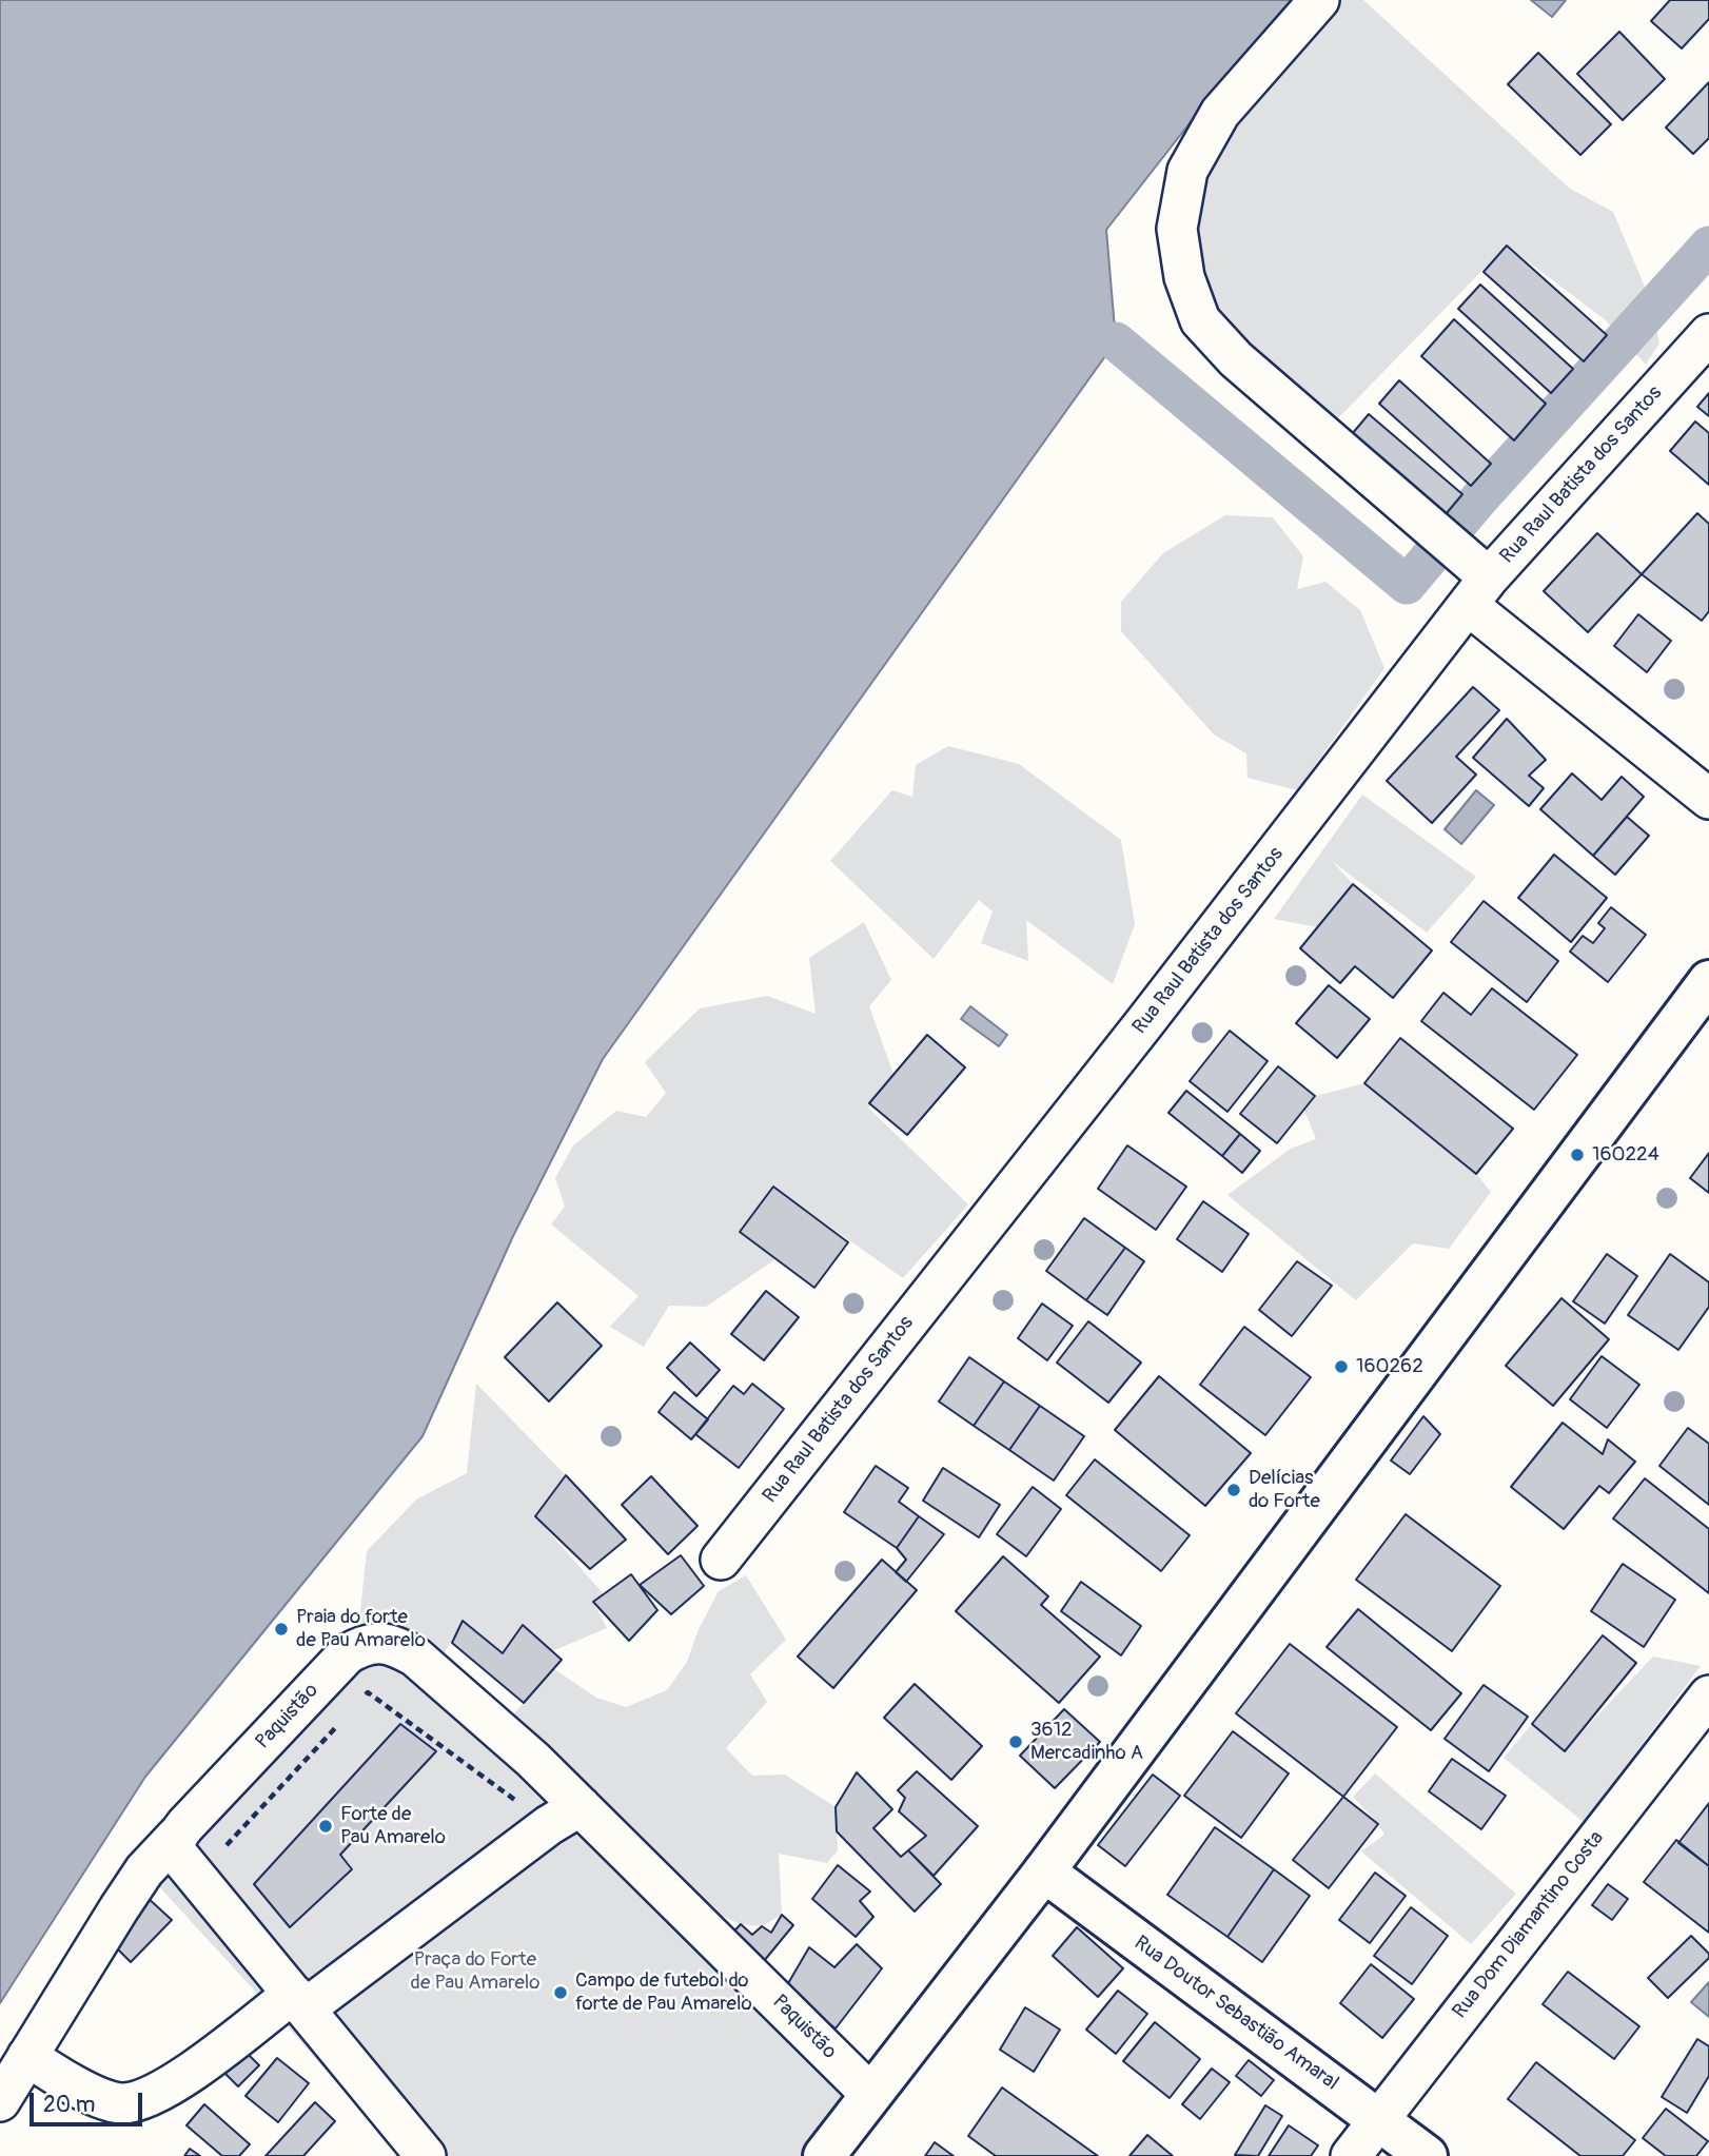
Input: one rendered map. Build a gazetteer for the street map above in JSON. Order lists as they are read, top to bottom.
{
  "streets": {
    "main road": ["Rua Doutor Sebastião Amaral"],
    "street": ["Rua Raul Batista dos Santos", "Paquistão", "Rua Dom Diamantino Costa"]
  },
  "crossings": [
    ["Rua Dom Diamantino Costa", "Rua Doutor Sebastião Amaral"]
  ],
  "parks": ["Praça do Forte de Pau Amarelo"],
  "places": [
    "160224",
    "160262",
    "Delícias do Forte",
    "Praia do forte de Pau Amarelo",
    "3612 Mercadinho A",
    "Forte de Pau Amarelo",
    "Campo de futebol do forte de Pau Amarelo"
  ],
  "scale_bar": "20 m"
}
